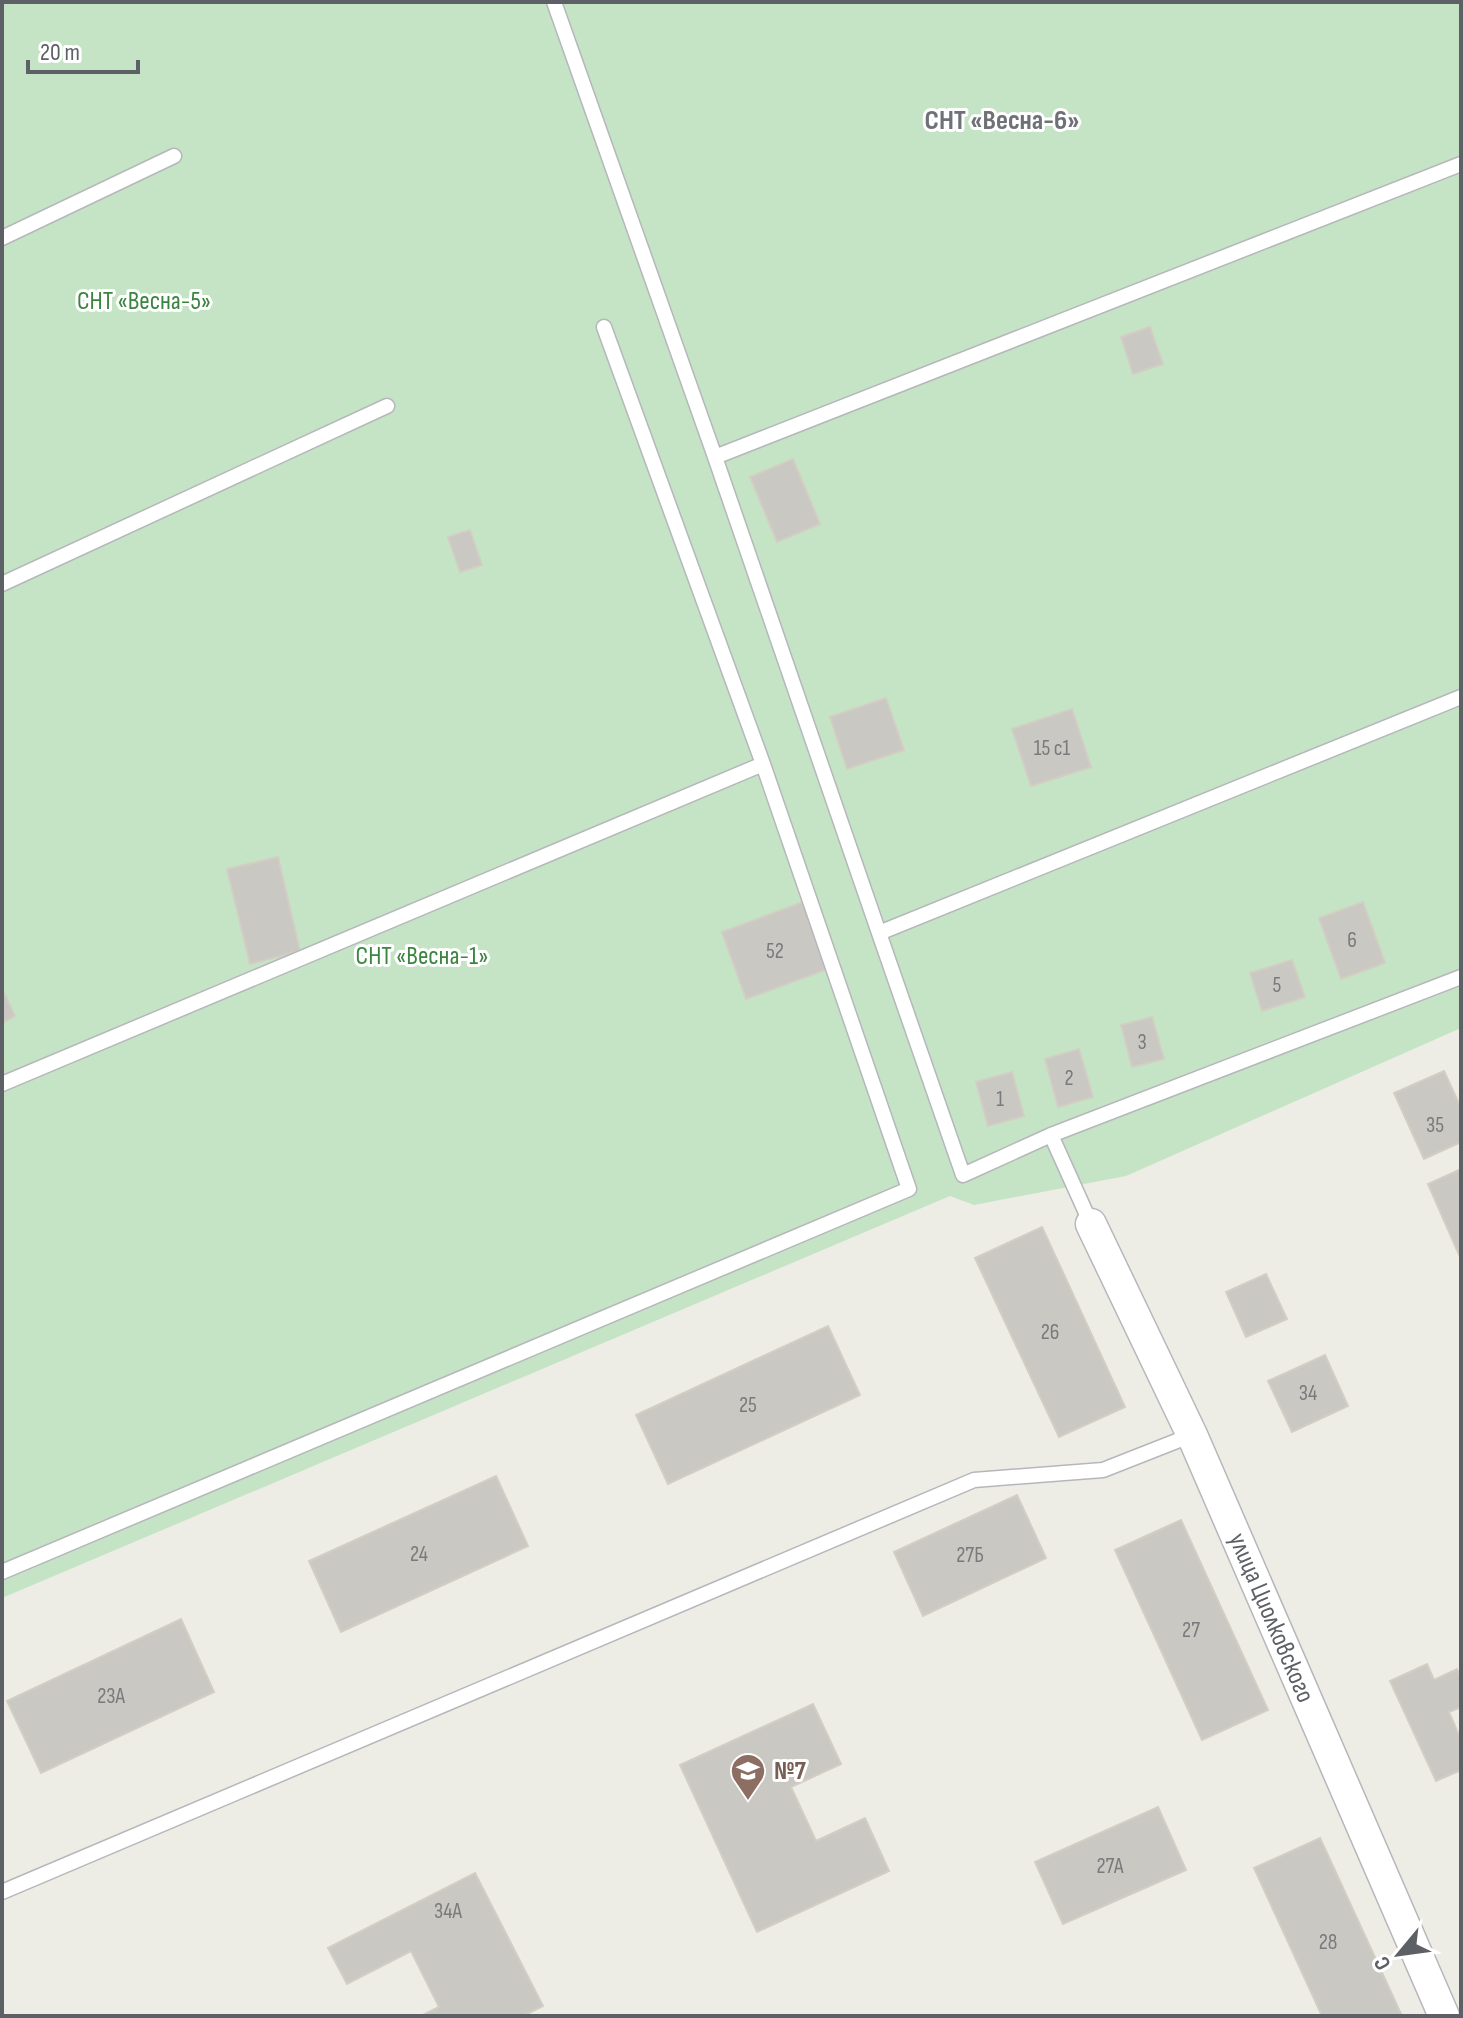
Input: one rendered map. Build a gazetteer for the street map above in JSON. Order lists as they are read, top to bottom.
{
  "streets": {
    "street": ["улица Циолковского"]
  },
  "districts": ["СНТ «Весна-6»"],
  "parks": ["СНТ «Весна-5»", "СНТ «Весна-1»"],
  "places": {
    "school or university": ["№7"]
  },
  "house_numbers": [
    "15 с1",
    "6",
    "52",
    "5",
    "3",
    "2",
    "1",
    "35",
    "26",
    "34",
    "25",
    "24",
    "27Б",
    "27",
    "23А",
    "27А",
    "34А",
    "28"
  ],
  "scale_bar": "20 m",
  "north": "bottom left"
}
